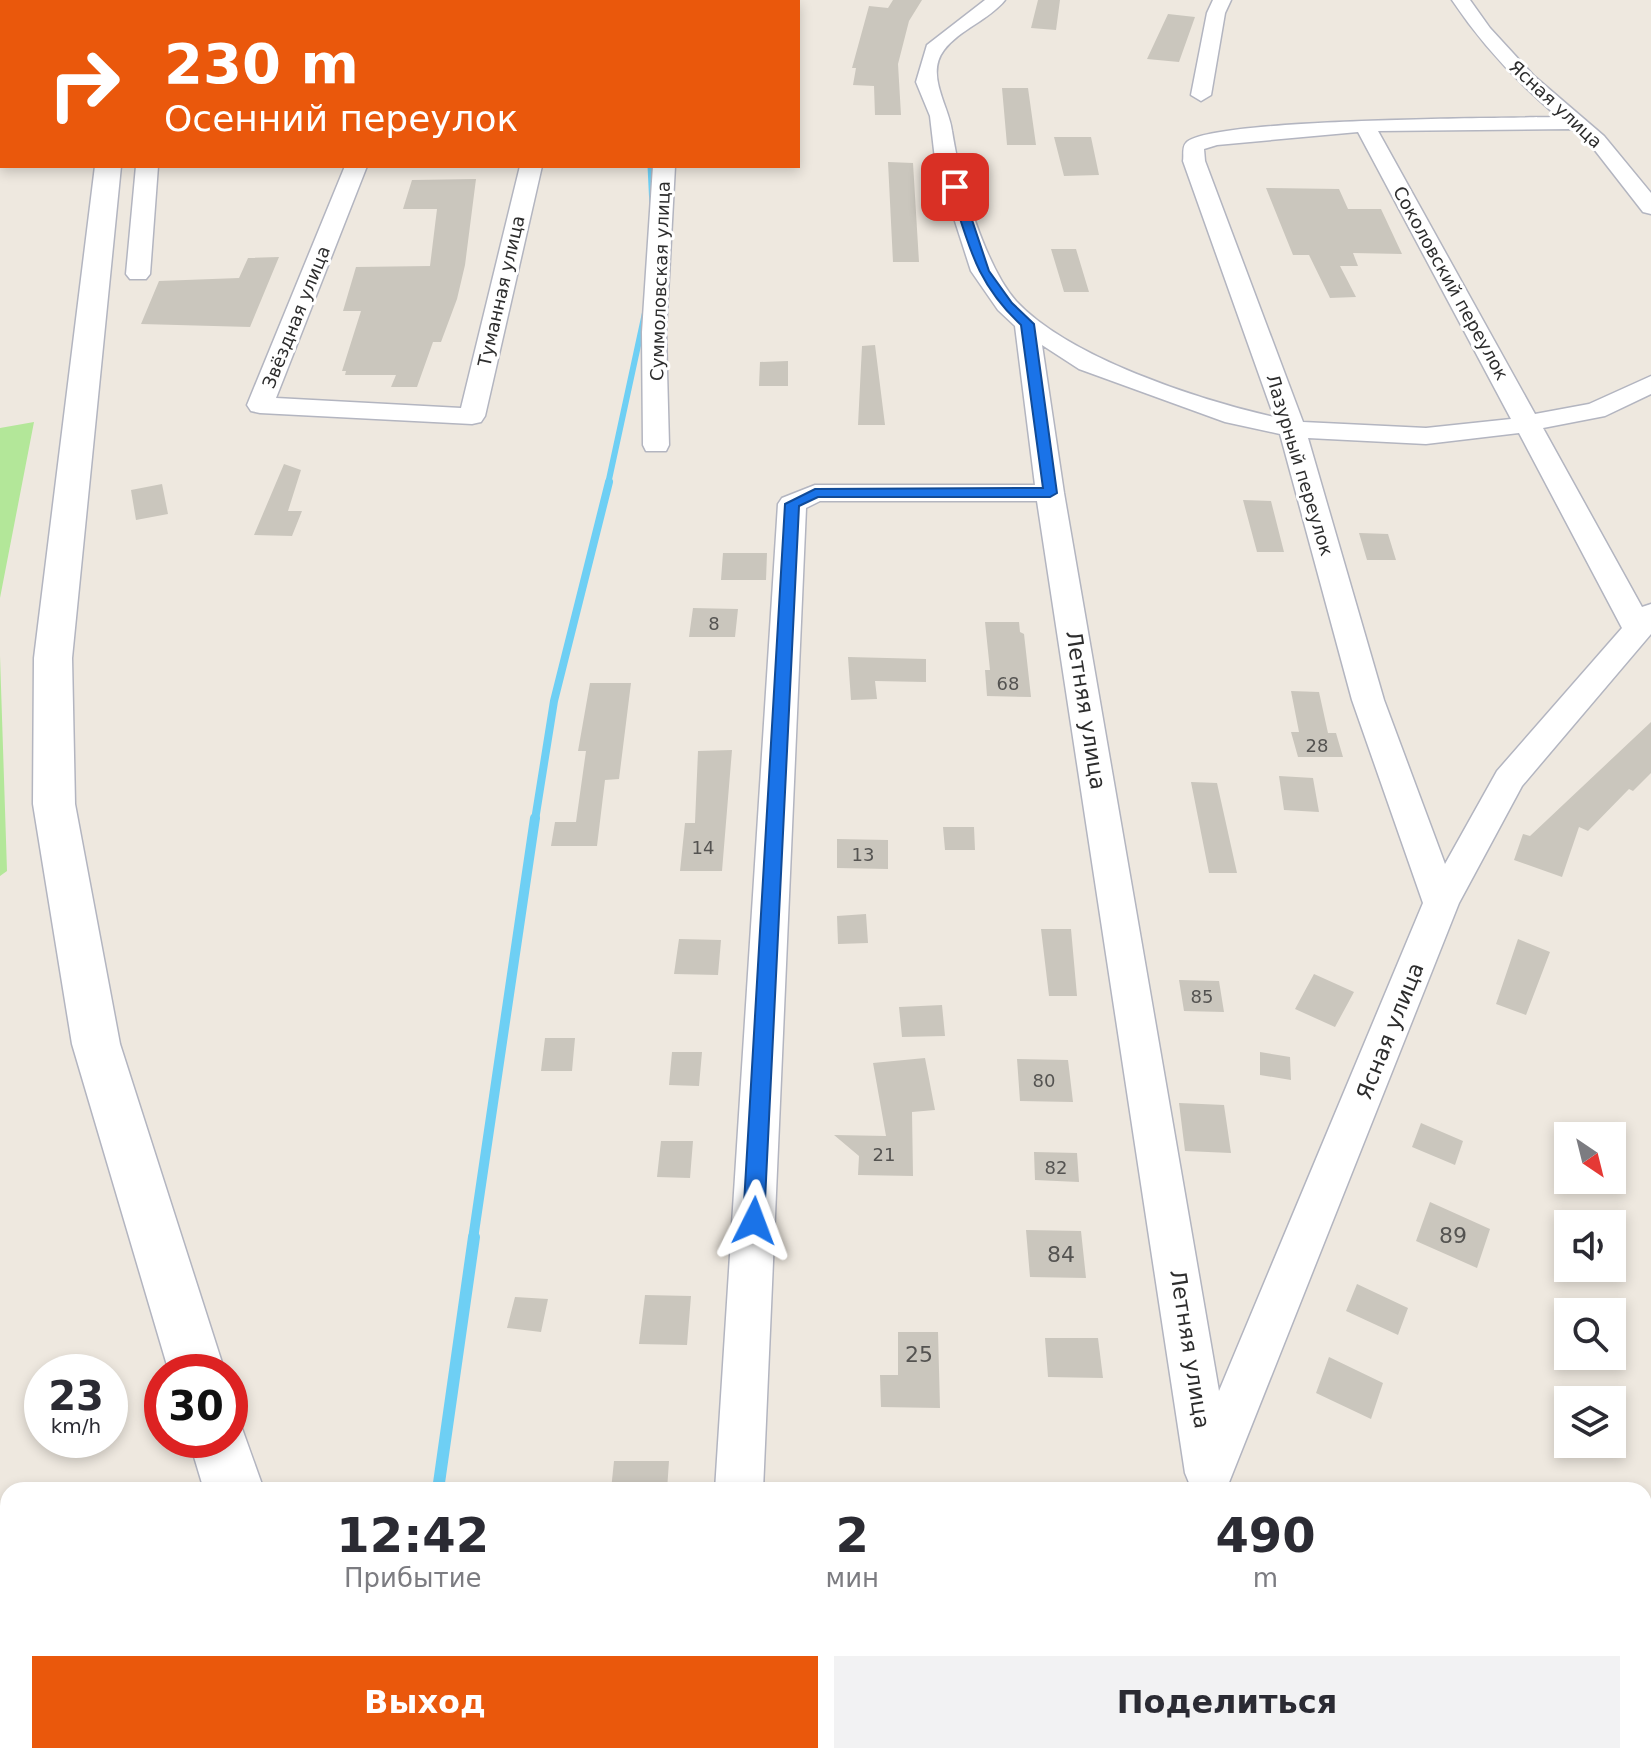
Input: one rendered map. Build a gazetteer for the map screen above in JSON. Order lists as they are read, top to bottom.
{
  "streets": {
    "street": [
      "Ясная улица",
      "Суммоловская улица",
      "Соколовский переулок",
      "Туманная улица",
      "Звёздная улица",
      "Лазурный переулок",
      "Летняя улица"
    ]
  },
  "crossings": [
    ["Ясная улица", "Соколовский переулок"],
    ["Ясная улица", "Лазурный переулок"],
    ["Ясная улица", "Летняя улица"],
    ["Соколовский переулок", "Лазурный переулок"],
    ["Туманная улица", "Звёздная улица"]
  ],
  "house_numbers": [
    "8",
    "68",
    "28",
    "14",
    "13",
    "85",
    "80",
    "21",
    "82",
    "89",
    "84",
    "25"
  ],
  "north": "bottom right",
  "page": {
    "turn": ["230 m", "Осенний переулок"],
    "speed": "23 km/h",
    "limit": "30",
    "eta": [
      "12:42",
      "Прибытие",
      "2",
      "мин",
      "490",
      "m"
    ],
    "buttons": ["Выход", "Поделиться"]
  }
}
